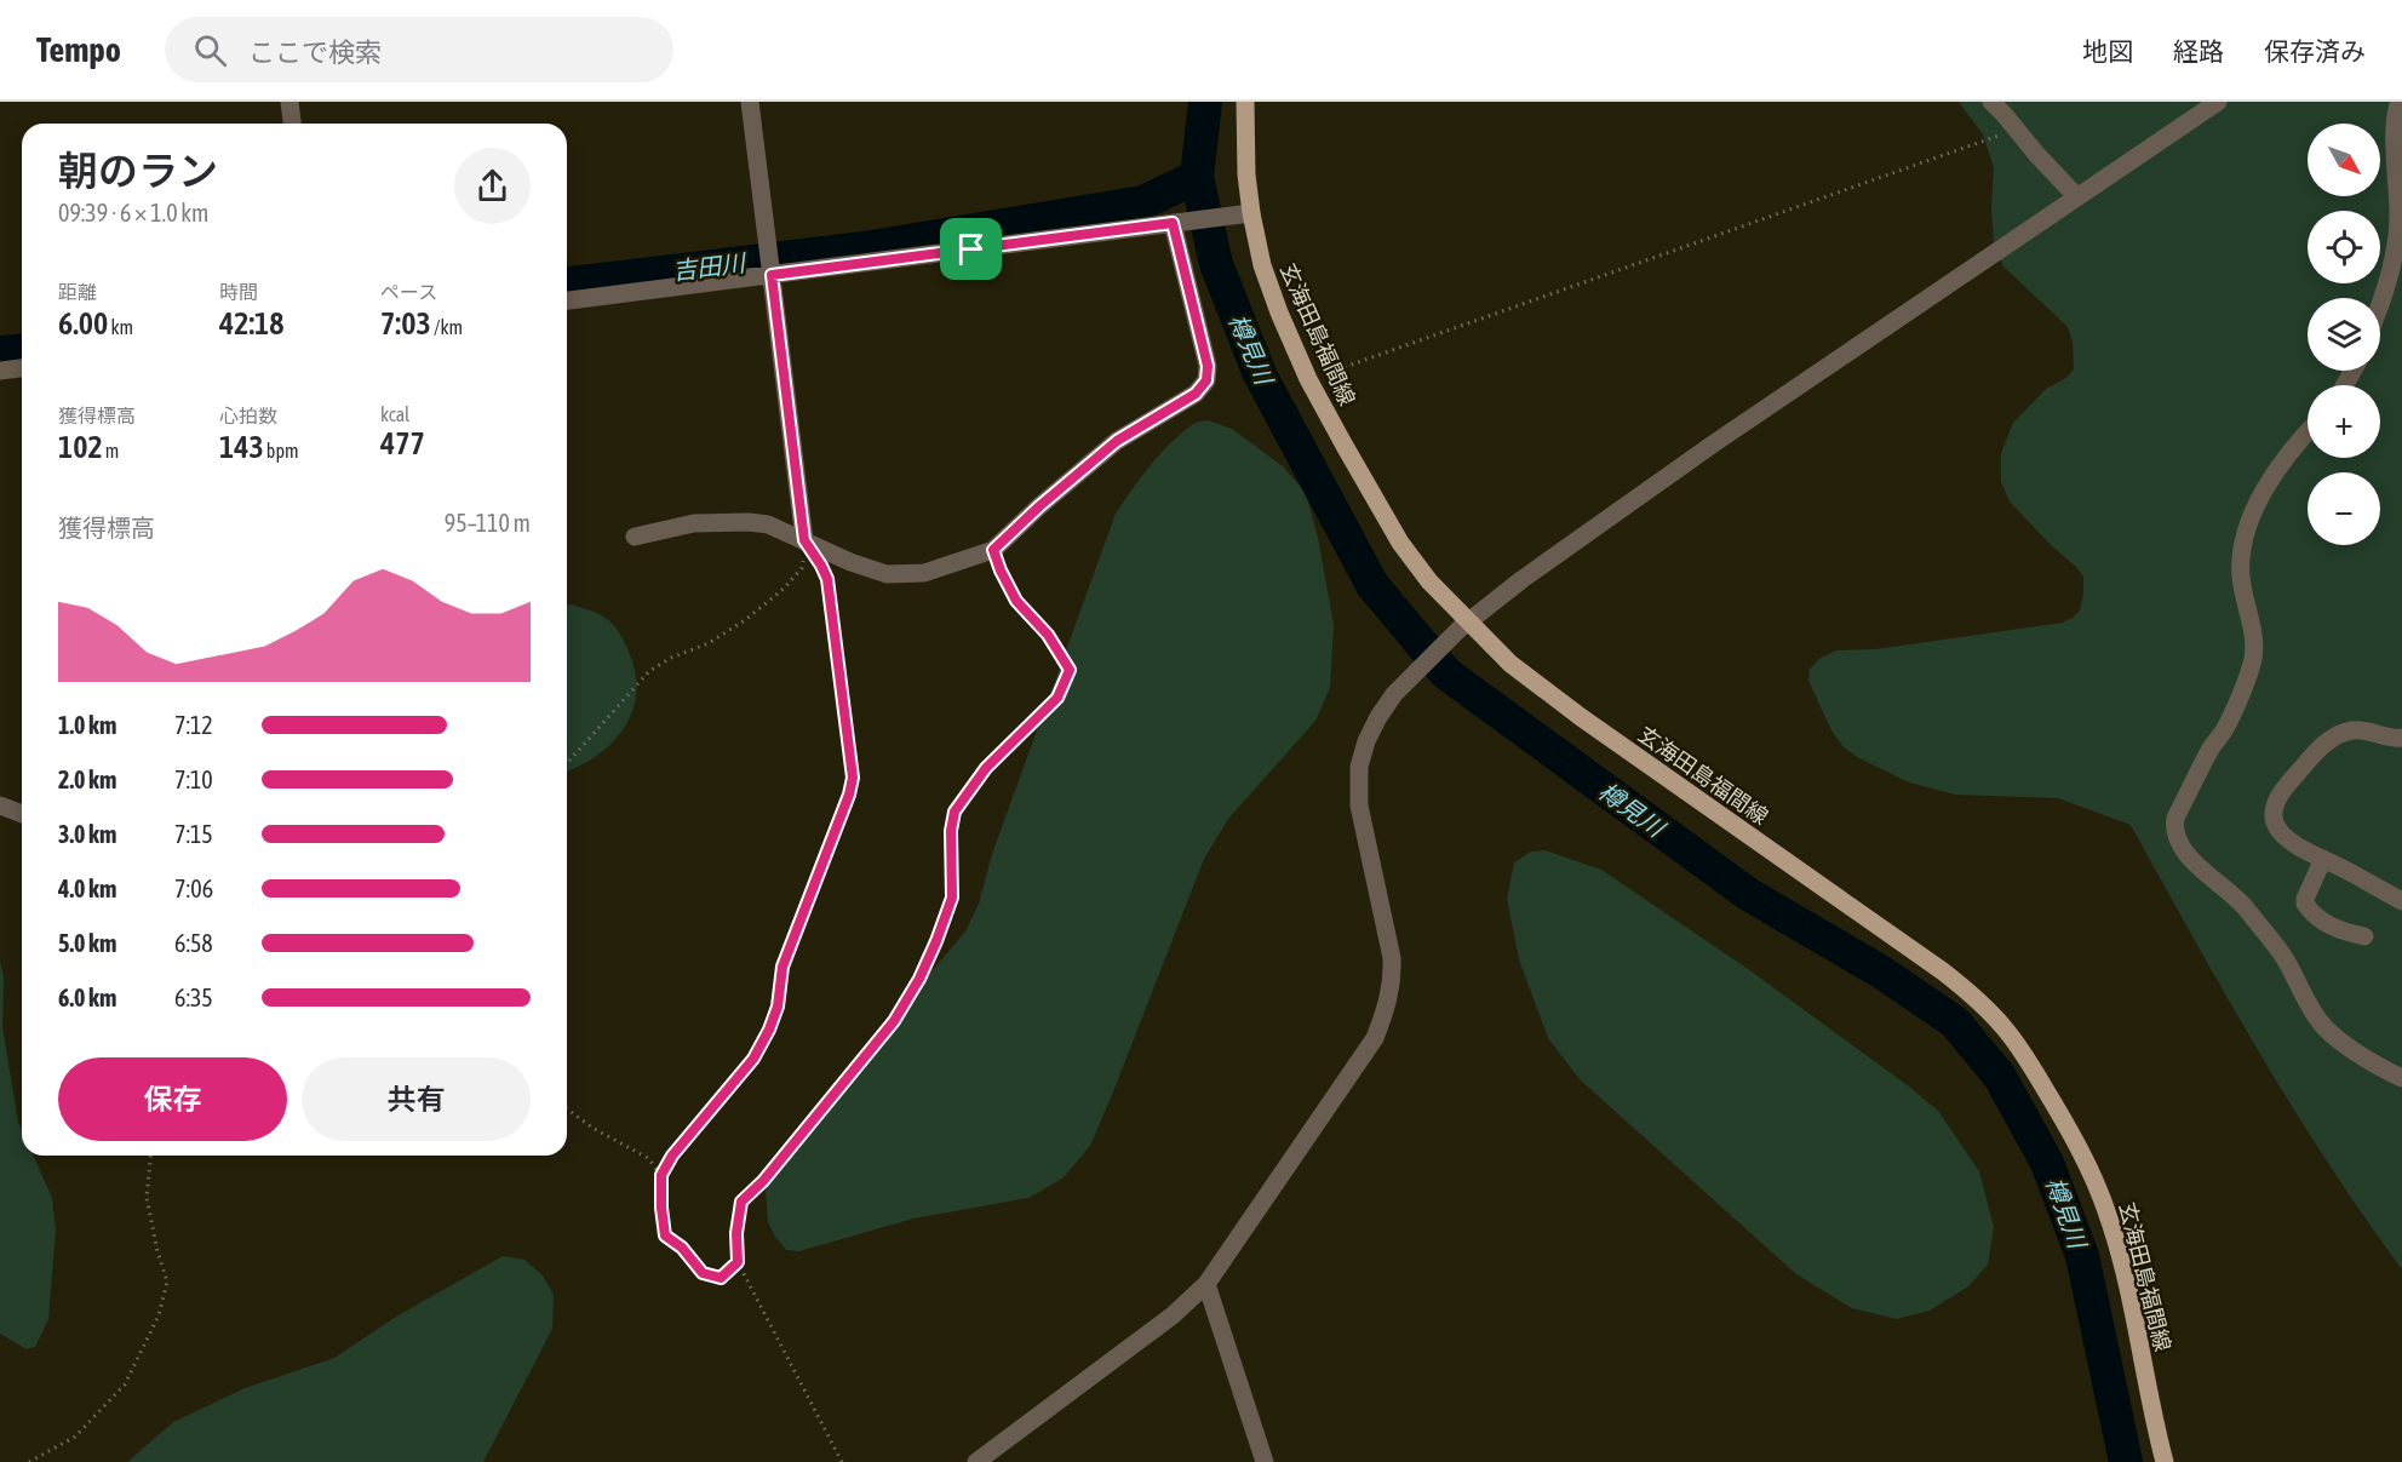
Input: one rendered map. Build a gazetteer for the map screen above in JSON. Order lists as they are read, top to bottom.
{
  "streets": {
    "main road": ["玄海田島福間線"]
  },
  "water": ["吉田川", "樽見川"],
  "north": "bottom right",
  "page": {
    "header": "Tempo",
    "search": "ここで検索",
    "nav": ["地図", "経路", "保存済み"],
    "map_buttons": ["+", "−"],
    "heading": ["朝のラン", "09:39 · 6 × 1.0 km"],
    "stats": [
      ["距離", "6.00 km"],
      ["時間", "42:18"],
      ["ペース", "7:03 /km"],
      ["獲得標高", "102 m"],
      ["心拍数", "143 bpm"],
      ["kcal", "477"]
    ],
    "chart": ["獲得標高", "95–110 m"],
    "list": [
      {
        "name": "1.0 km",
        "note": "7:12"
      },
      {
        "name": "2.0 km",
        "note": "7:10"
      },
      {
        "name": "3.0 km",
        "note": "7:15"
      },
      {
        "name": "4.0 km",
        "note": "7:06"
      },
      {
        "name": "5.0 km",
        "note": "6:58"
      },
      {
        "name": "6.0 km",
        "note": "6:35"
      }
    ],
    "buttons": ["保存", "共有"]
  }
}
